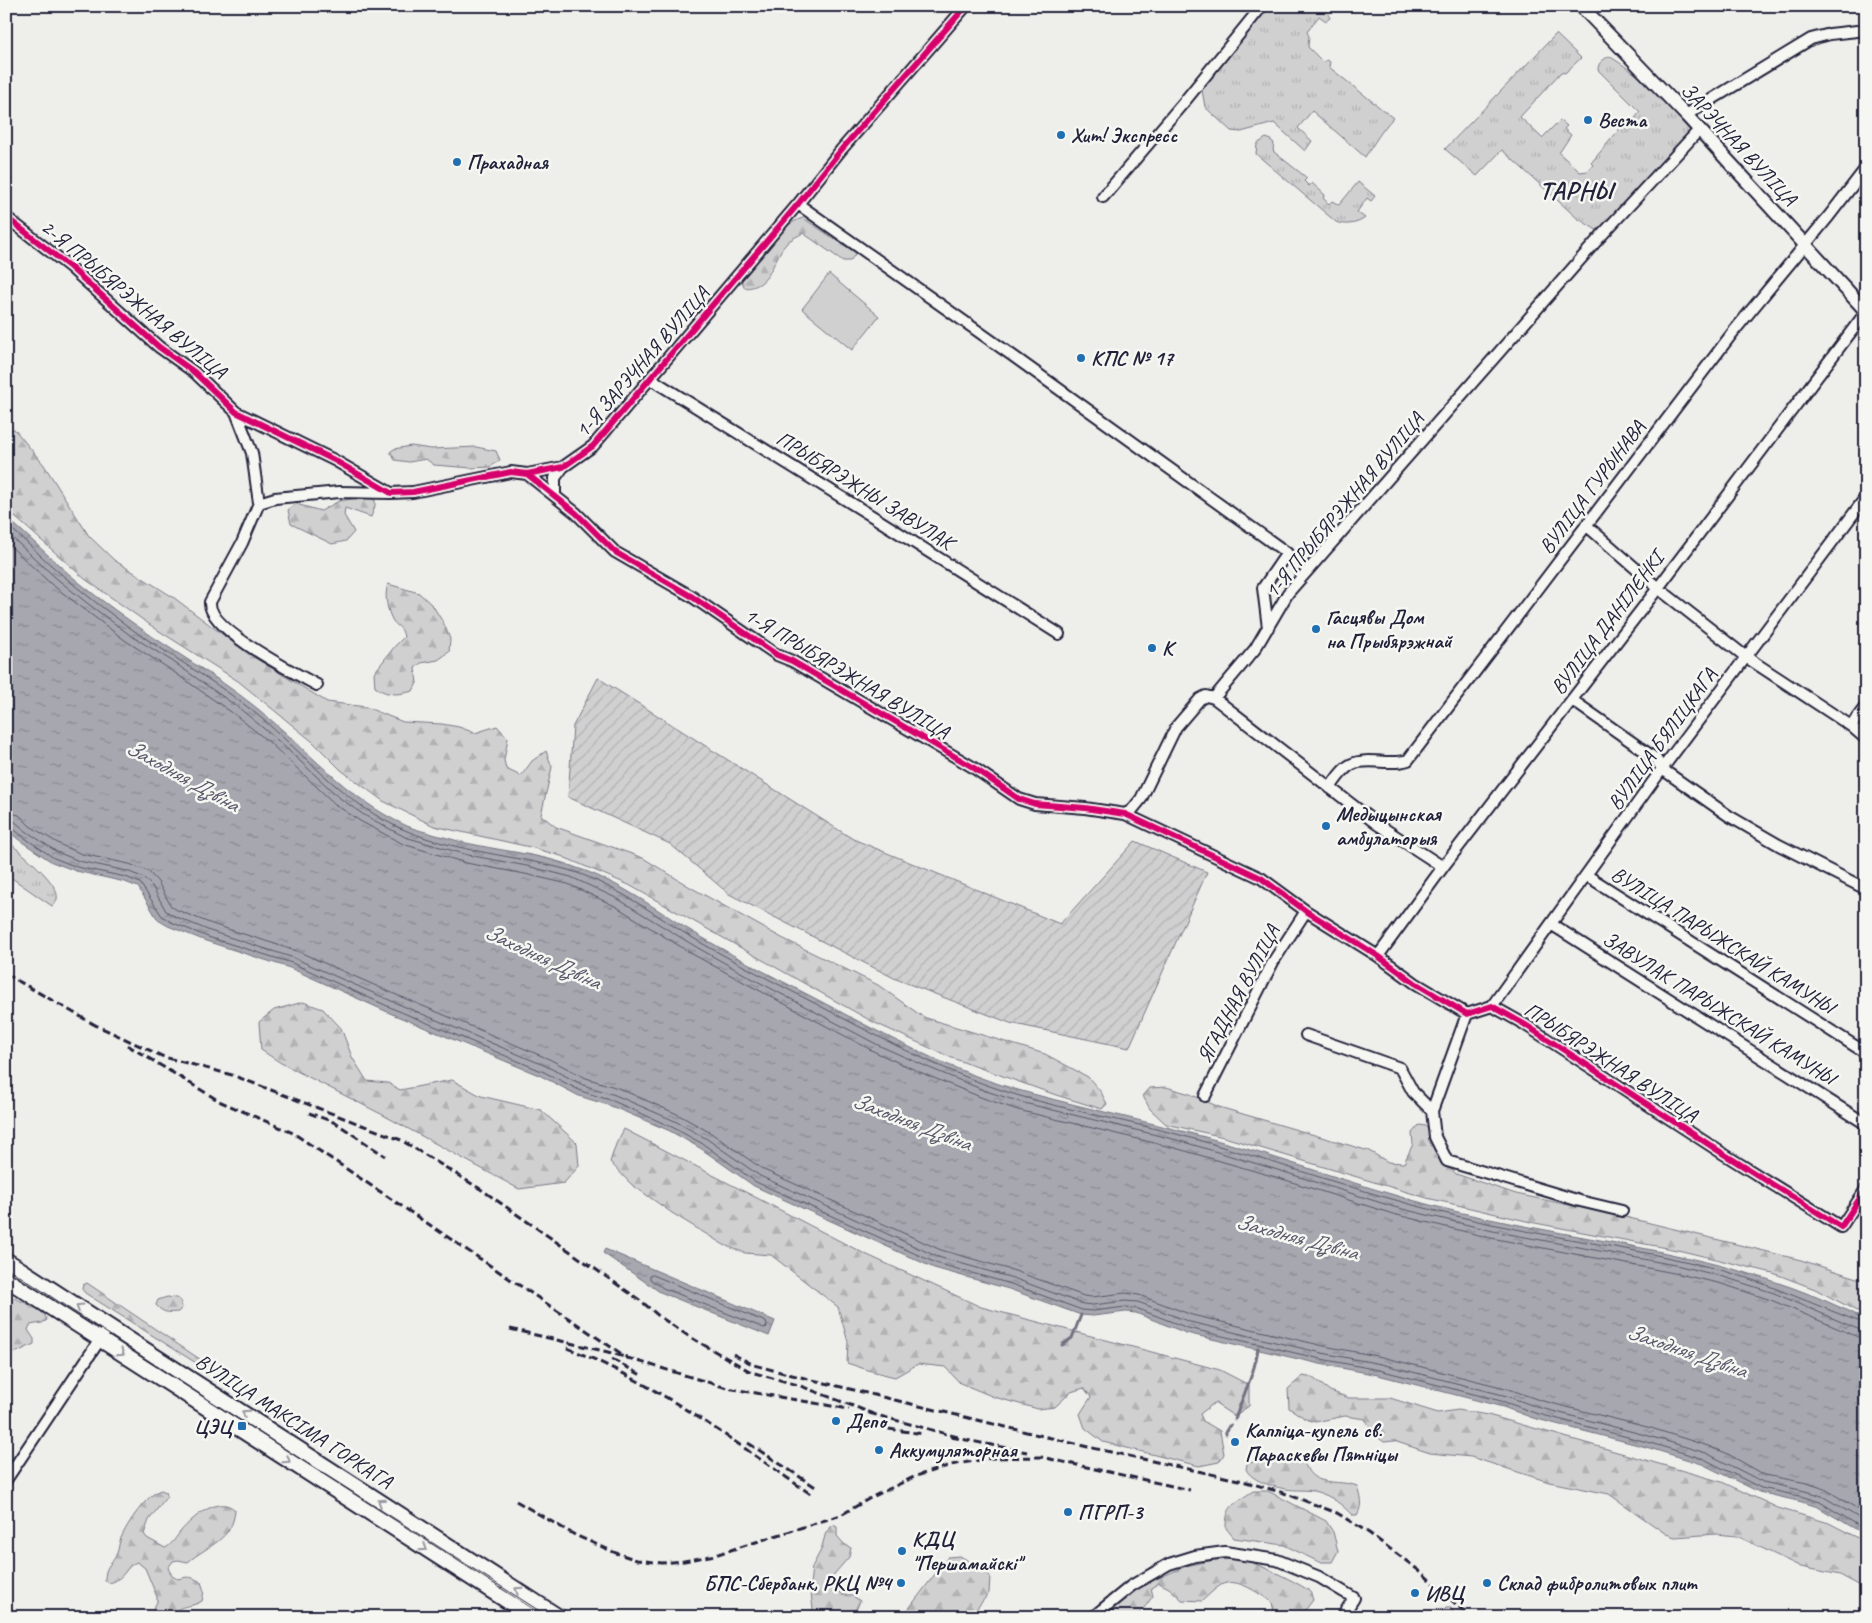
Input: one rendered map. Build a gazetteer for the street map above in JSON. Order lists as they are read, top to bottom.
{
  "streets": {
    "main road": ["ВУЛІЦА МАКСІМА ГОРКАГА"],
    "street": [
      "ЗАРЭЧНАЯ ВУЛІЦА",
      "2-Я ПРЫБЯРЭЖНАЯ ВУЛІЦА",
      "1-Я ЗАРЭЧНАЯ ВУЛІЦА",
      "ВУЛІЦА ГУРЫНАВА",
      "ПРЫБЯРЭЖНЫ ЗАВУЛАК",
      "1-Я ПРЫБЯРЭЖНАЯ ВУЛІЦА",
      "ВУЛІЦА ДАНІЛЕНКІ",
      "ВУЛІЦА БЯЛІЦКАГА",
      "ВУЛІЦА ПАРЫЖСКАЙ КАМУНЫ",
      "ЯГАДНАЯ ВУЛІЦА",
      "ЗАВУЛАК ПАРЫЖСКАЙ КАМУНЫ",
      "ПРЫБЯРЭЖНАЯ ВУЛІЦА"
    ]
  },
  "crossings": [
    ["ЗАРЭЧНАЯ ВУЛІЦА", "ВУЛІЦА ГУРЫНАВА"],
    ["ЗАРЭЧНАЯ ВУЛІЦА", "1-Я ПРЫБЯРЭЖНАЯ ВУЛІЦА"],
    ["ЗАРЭЧНАЯ ВУЛІЦА", "ВУЛІЦА ДАНІЛЕНКІ"],
    ["1-Я ЗАРЭЧНАЯ ВУЛІЦА", "ПРЫБЯРЭЖНЫ ЗАВУЛАК"],
    ["1-Я ЗАРЭЧНАЯ ВУЛІЦА", "1-Я ПРЫБЯРЭЖНАЯ ВУЛІЦА"],
    ["ВУЛІЦА БЯЛІЦКАГА", "ВУЛІЦА ПАРЫЖСКАЙ КАМУНЫ"],
    ["ВУЛІЦА БЯЛІЦКАГА", "ЗАВУЛАК ПАРЫЖСКАЙ КАМУНЫ"],
    ["ВУЛІЦА БЯЛІЦКАГА", "ПРЫБЯРЭЖНАЯ ВУЛІЦА"]
  ],
  "districts": ["ТАРНЫ"],
  "water": ["Заходняя Дзвіна"],
  "places": {
    "other": [
      "Веста",
      "Хит! Экспресс",
      "Прахадная",
      "КПС № 17",
      "Гасцявы Дом на Прыбярэжнай",
      "К",
      "Медыцынская амбулаторыя",
      "Депо",
      "Капліца-купель св. Параскевы Пятніцы",
      "Аккумуляторная",
      "ПГРП-3",
      "КДЦ \"Першамайскі\"",
      "БПС-Сбербанк, РКЦ №4",
      "Склад фибролитовых плит",
      "ИВЦ"
    ],
    "transit": ["ЦЭЦ"]
  }
}
